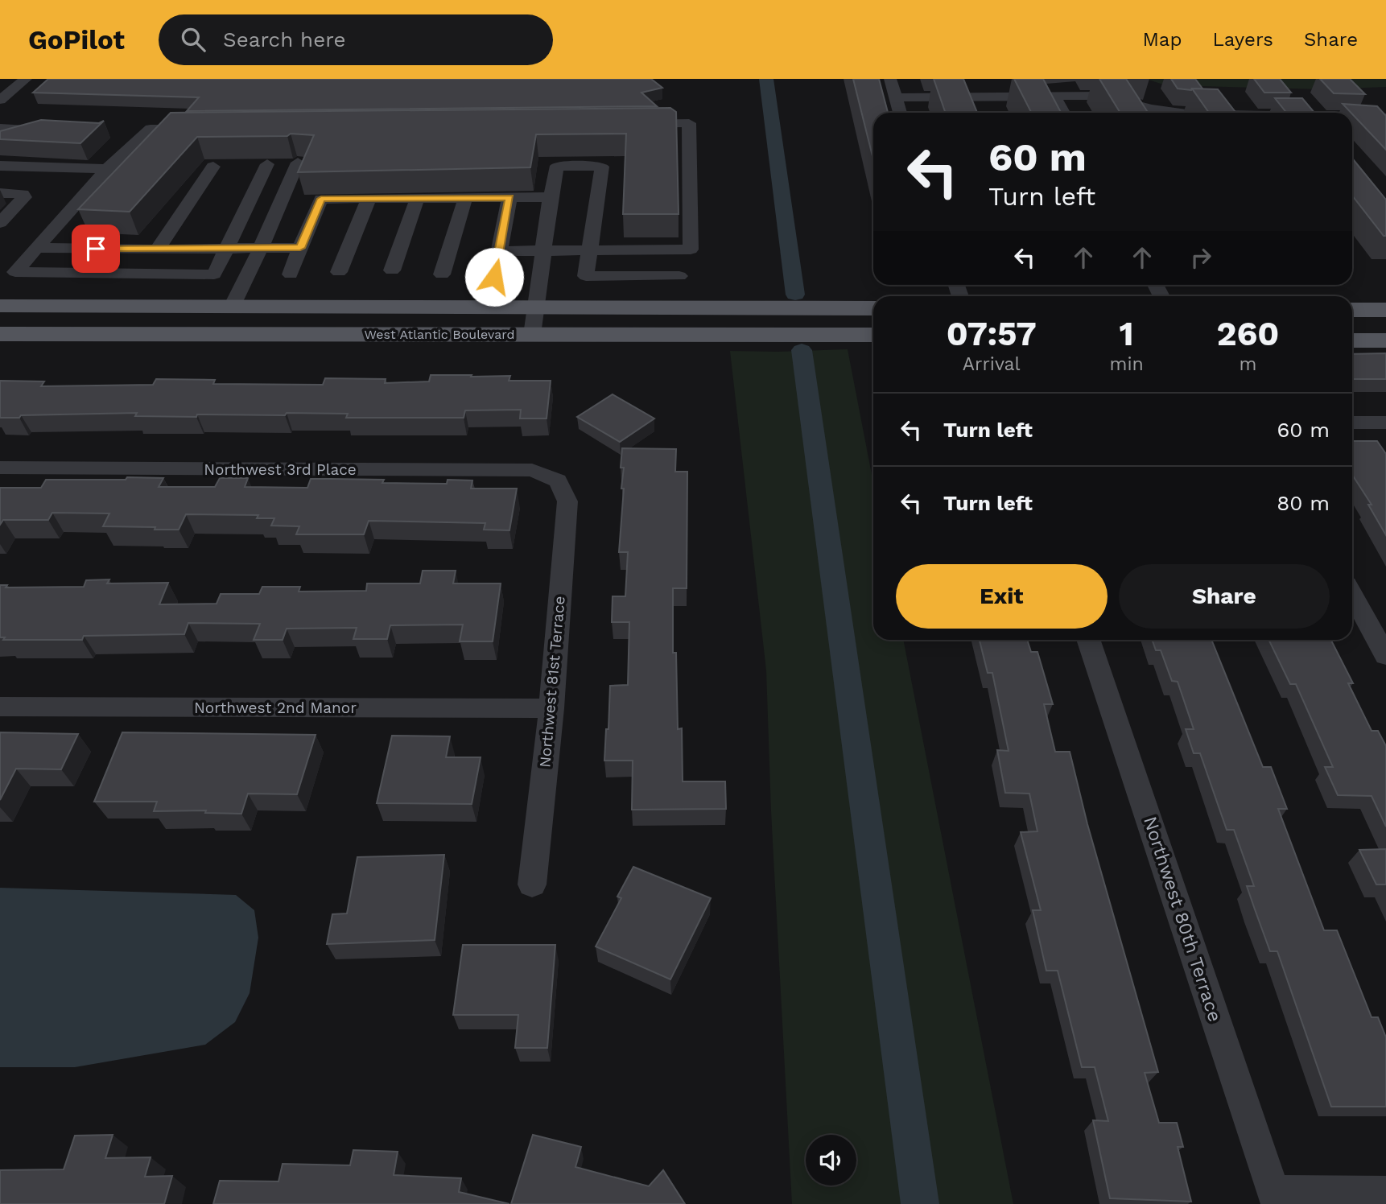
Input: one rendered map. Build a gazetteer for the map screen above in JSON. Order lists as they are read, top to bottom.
{
  "streets": {
    "main road": ["West Atlantic Boulevard"],
    "street": [
      "Northwest 3rd Place",
      "Northwest 81st Terrace",
      "Northwest 2nd Manor",
      "Northwest 80th Terrace"
    ]
  },
  "crossings": [
    ["Northwest 3rd Place", "Northwest 81st Terrace"],
    ["Northwest 81st Terrace", "Northwest 2nd Manor"]
  ],
  "page": {
    "header": "GoPilot",
    "search": "Search here",
    "nav": ["Map", "Layers", "Share"],
    "turn": ["60 m", "Turn left"],
    "eta": [
      "07:57",
      "Arrival",
      "1",
      "min",
      "260",
      "m"
    ],
    "list": [
      {
        "name": "Turn left",
        "value": "60 m"
      },
      {
        "name": "Turn left",
        "value": "80 m"
      }
    ],
    "buttons": ["Exit", "Share"]
  }
}
